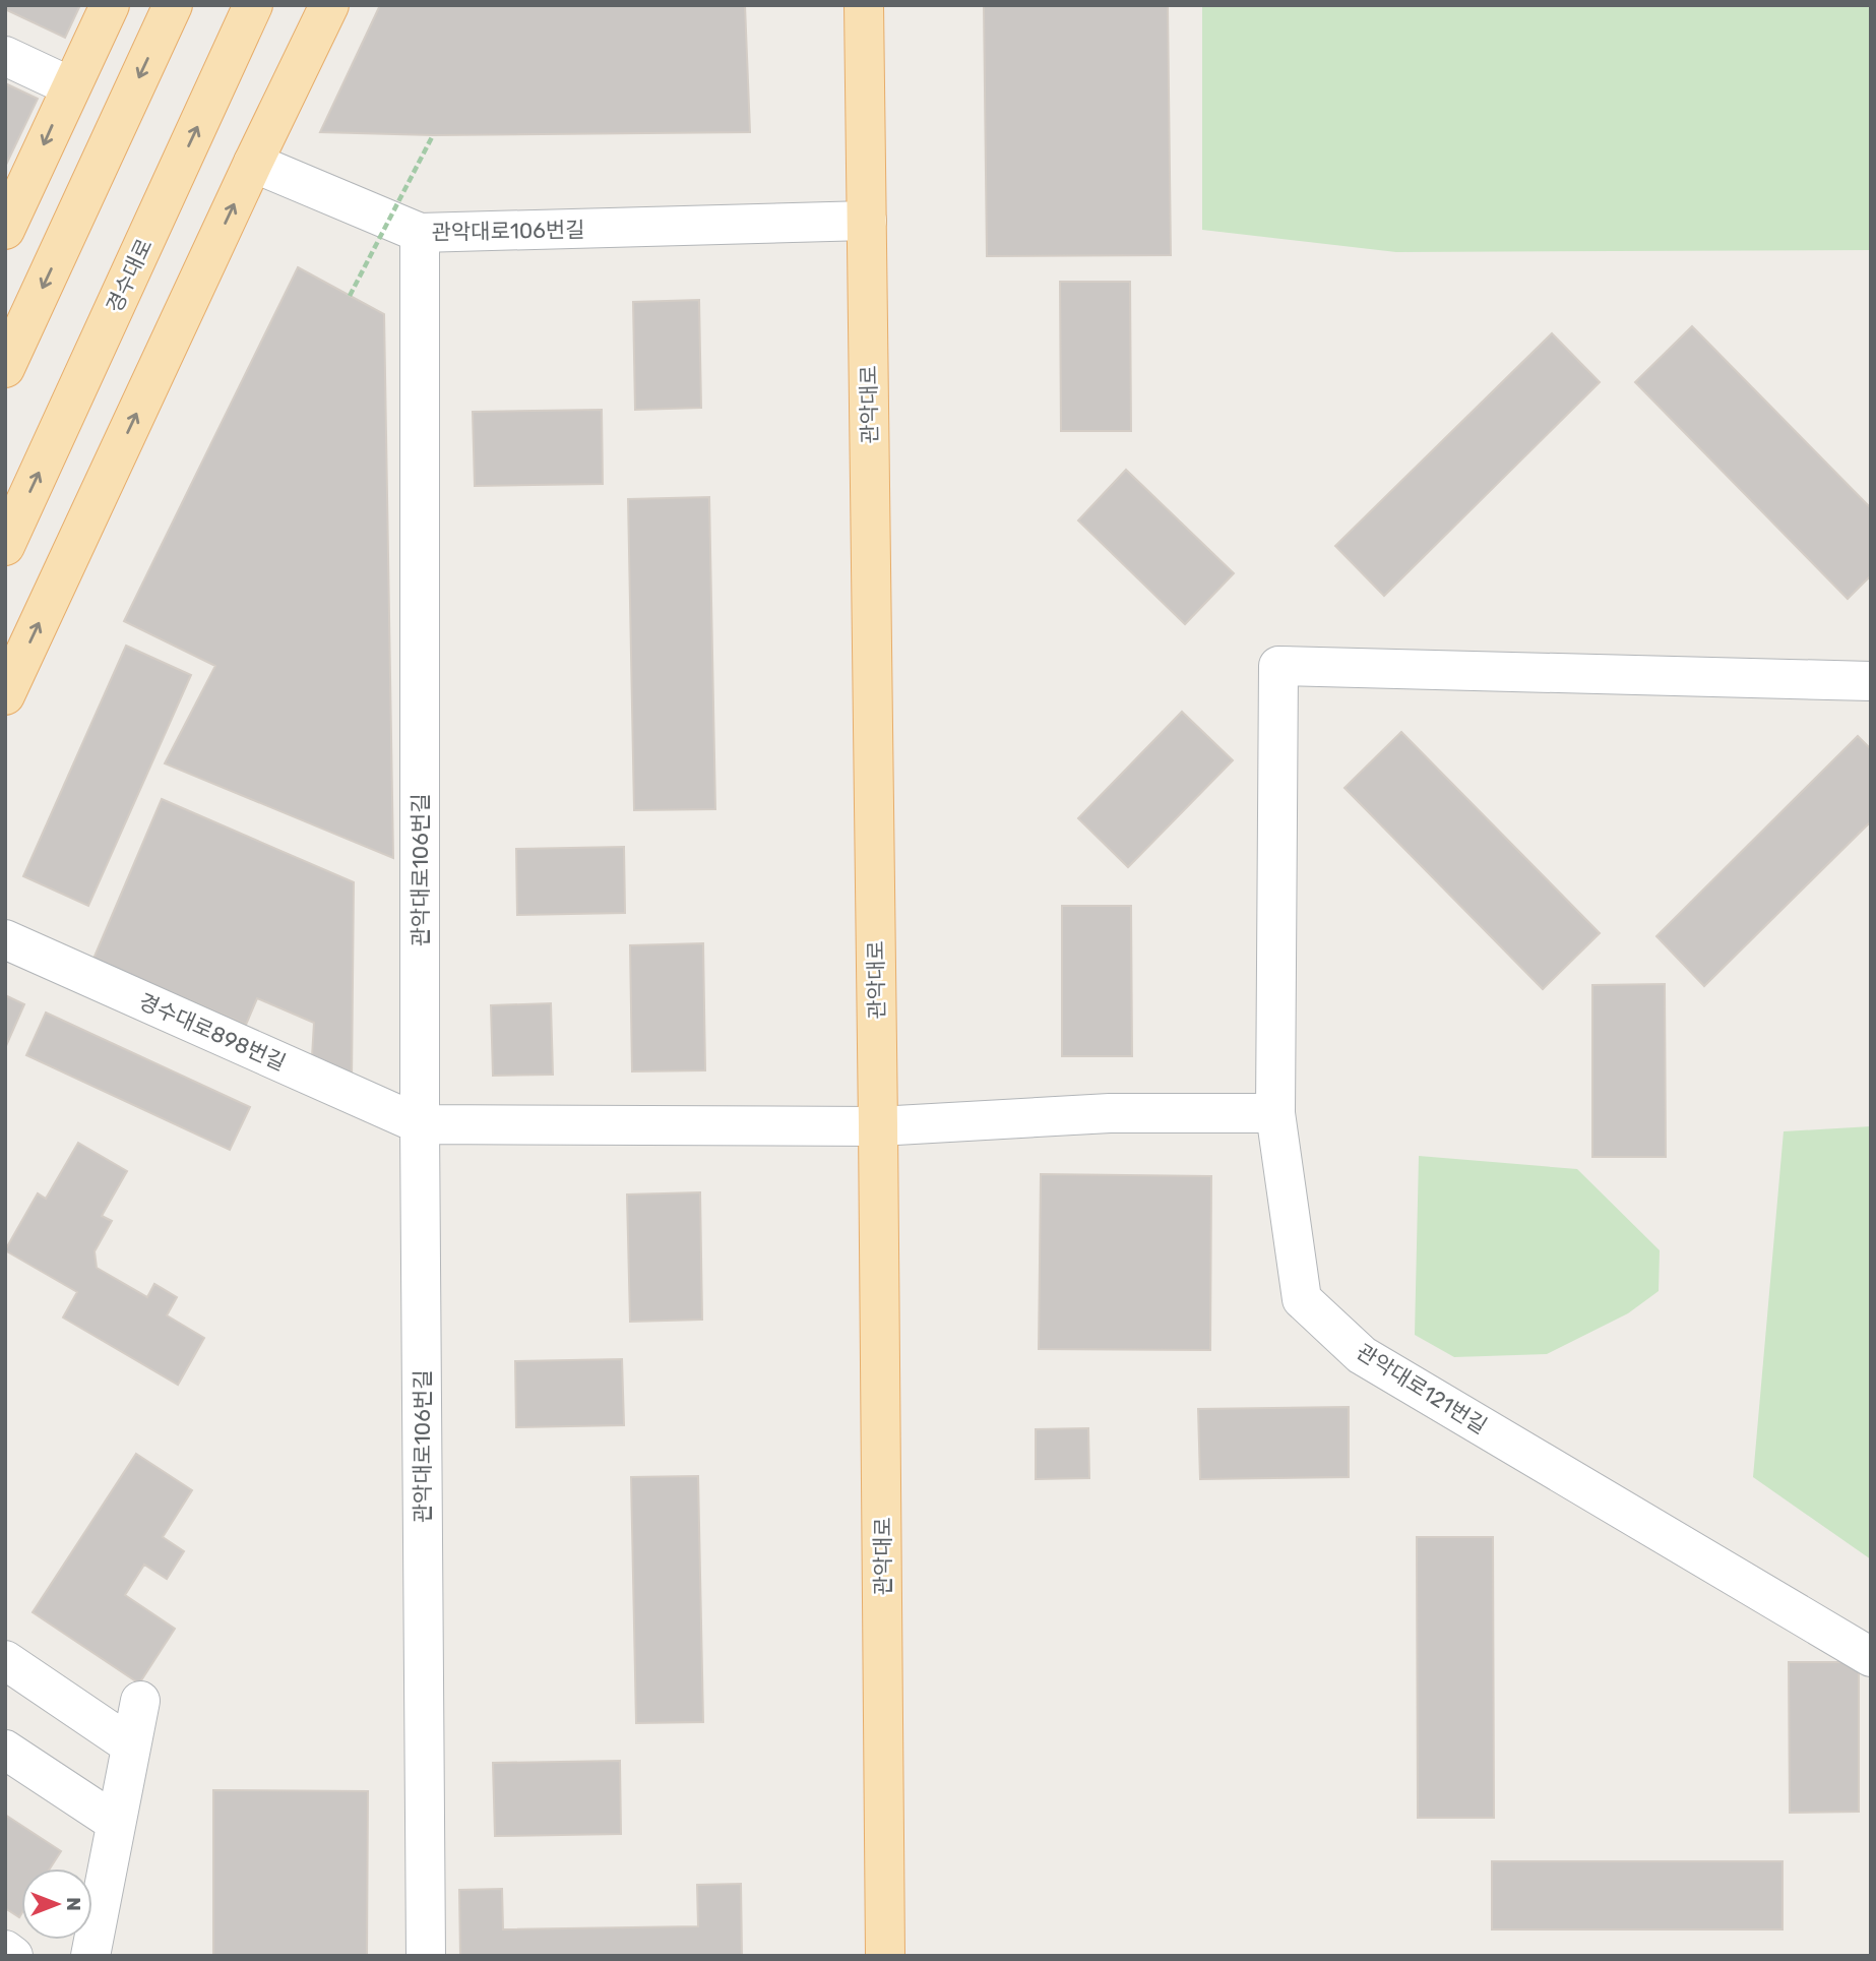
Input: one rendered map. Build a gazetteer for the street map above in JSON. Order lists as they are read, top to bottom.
{
  "streets": {
    "main road": ["경수대로", "관악대로"],
    "street": ["관악대로106번길", "경수대로898번길", "관악대로121번길"]
  },
  "crossings": [
    ["관악대로106번길", "관악대로"],
    ["관악대로106번길", "경수대로898번길"]
  ],
  "north": "right"
}
